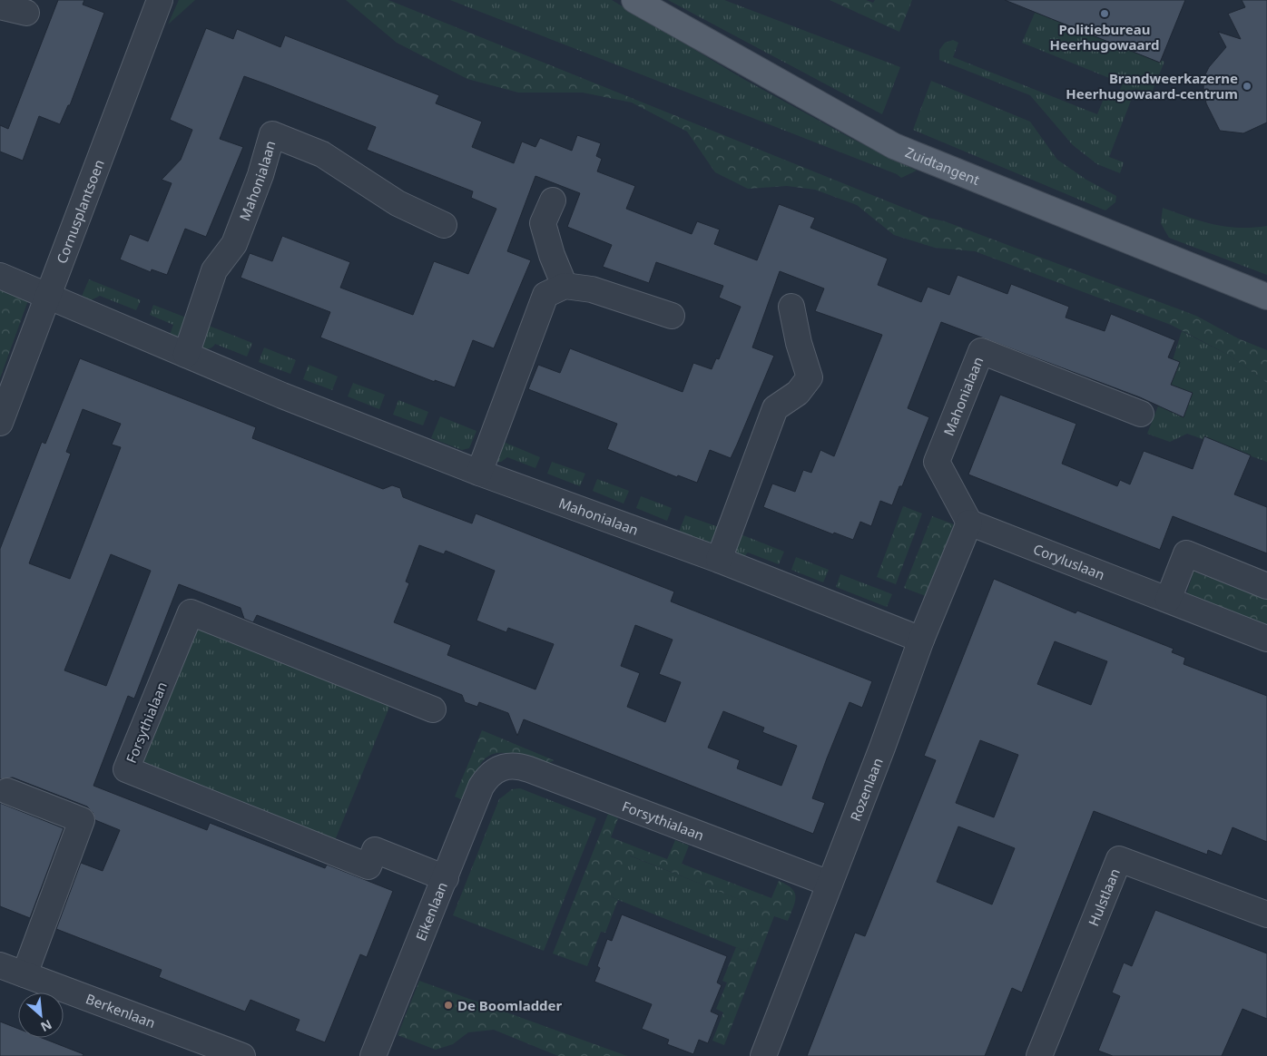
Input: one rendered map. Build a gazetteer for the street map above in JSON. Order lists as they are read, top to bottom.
{
  "streets": {
    "main road": ["Zuidtangent"],
    "street": [
      "Mahonialaan",
      "Cornusplantsoen",
      "Coryluslaan",
      "Forsythialaan",
      "Rozenlaan",
      "Hulstlaan",
      "Eikenlaan",
      "Berkenlaan"
    ]
  },
  "crossings": [
    ["Mahonialaan", "Cornusplantsoen"],
    ["Mahonialaan", "Coryluslaan"],
    ["Mahonialaan", "Rozenlaan"],
    ["Coryluslaan", "Rozenlaan"],
    ["Forsythialaan", "Rozenlaan"],
    ["Forsythialaan", "Eikenlaan"]
  ],
  "places": ["Politiebureau Heerhugowaard", "Brandweerkazerne Heerhugowaard-centrum", "De Boomladder"],
  "north": "bottom right"
}
